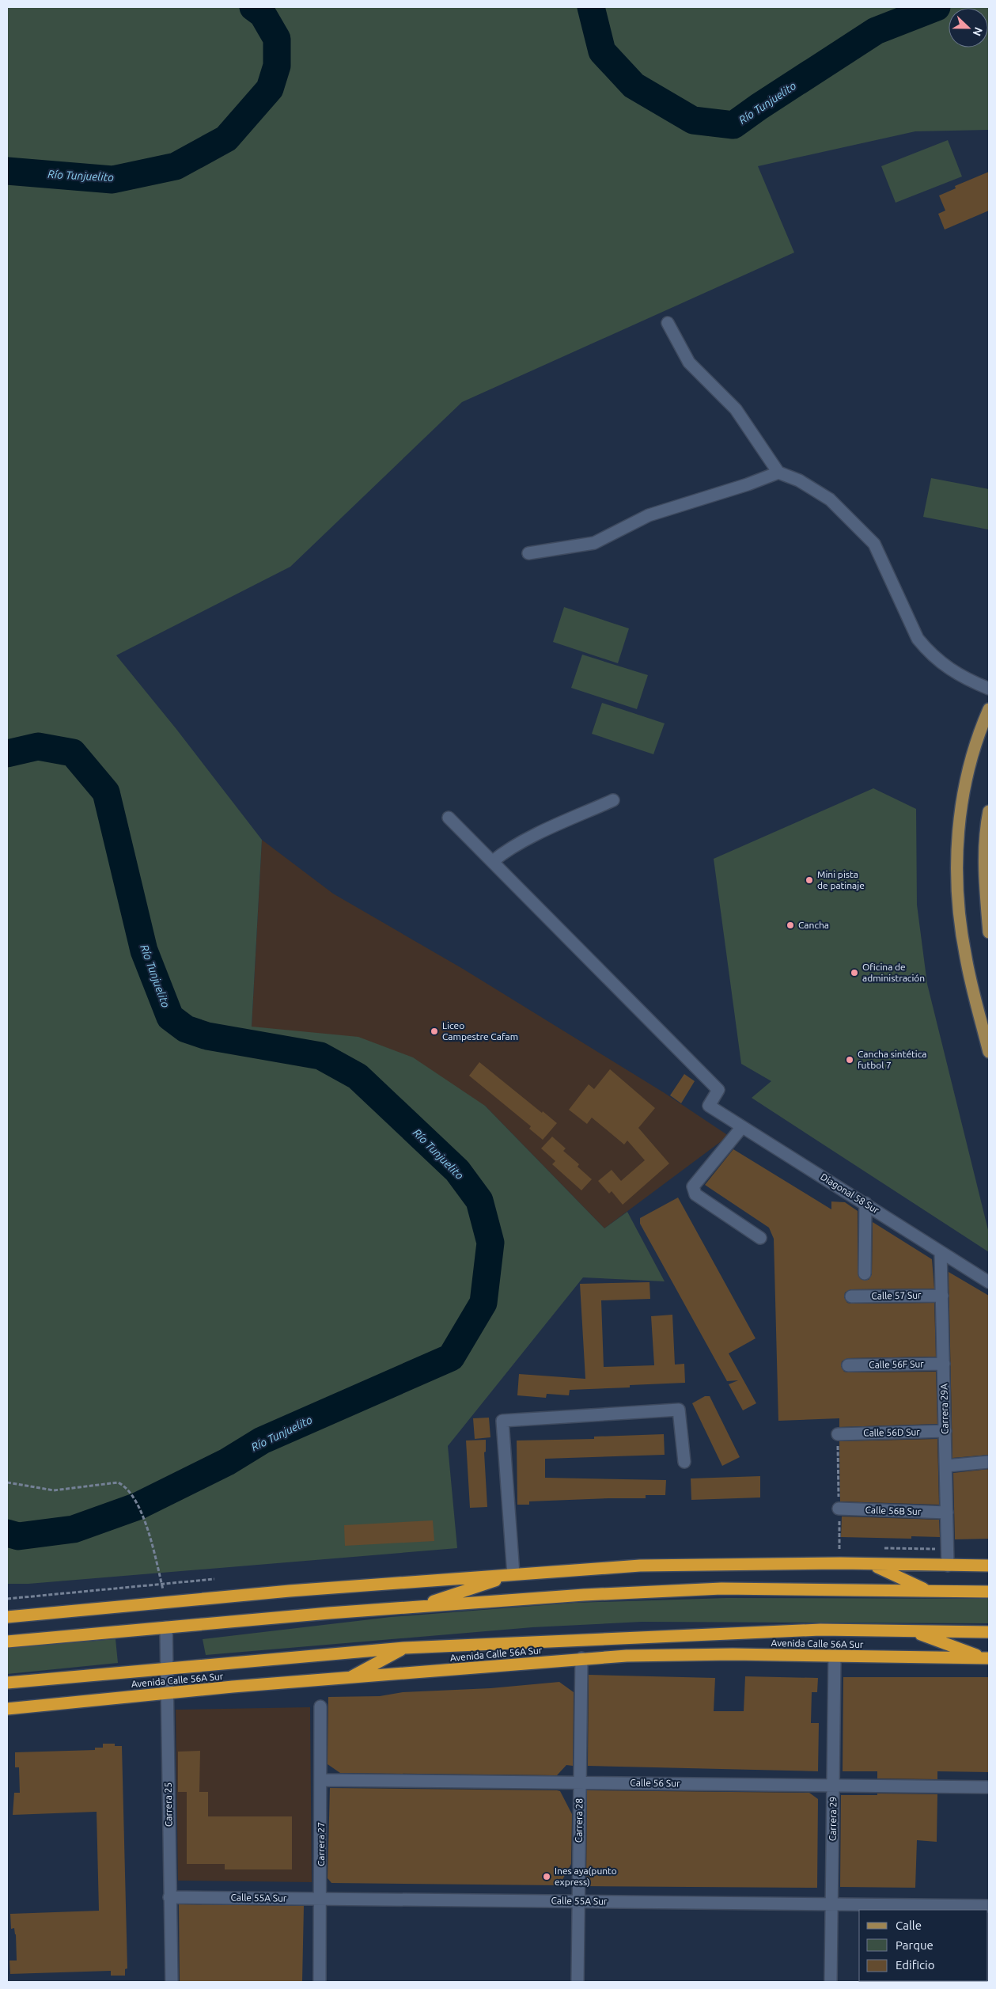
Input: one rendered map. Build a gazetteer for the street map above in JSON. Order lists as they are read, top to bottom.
{
  "streets": {
    "highway": ["Avenida Calle 56A Sur"],
    "street": [
      "Diagonal 58 Sur",
      "Calle 57 Sur",
      "Calle 56F Sur",
      "Carrera 29A",
      "Calle 56D Sur",
      "Calle 56B Sur",
      "Calle 56 Sur",
      "Carrera 25",
      "Carrera 29",
      "Carrera 28",
      "Carrera 27",
      "Calle 55A Sur"
    ]
  },
  "crossings": [
    ["Diagonal 58 Sur", "Carrera 29A"],
    ["Calle 57 Sur", "Carrera 29A"],
    ["Calle 56F Sur", "Carrera 29A"],
    ["Carrera 29A", "Calle 56D Sur"],
    ["Carrera 29A", "Calle 56B Sur"],
    ["Avenida Calle 56A Sur", "Carrera 25"],
    ["Avenida Calle 56A Sur", "Carrera 29"],
    ["Avenida Calle 56A Sur", "Carrera 28"],
    ["Calle 56 Sur", "Carrera 29"],
    ["Calle 56 Sur", "Carrera 28"],
    ["Calle 56 Sur", "Carrera 27"],
    ["Carrera 25", "Calle 55A Sur"],
    ["Carrera 29", "Calle 55A Sur"],
    ["Carrera 28", "Calle 55A Sur"],
    ["Carrera 27", "Calle 55A Sur"]
  ],
  "water": ["Río Tunjuelito"],
  "places": [
    "Mini pista de patinaje",
    "Cancha",
    "Oficina de administración",
    "Liceo Campestre Cafam",
    "Cancha sintética futbol 7",
    "Ines aya(punto express)"
  ],
  "legend": ["Calle", "Parque", "Edificio"],
  "north": "right"
}
